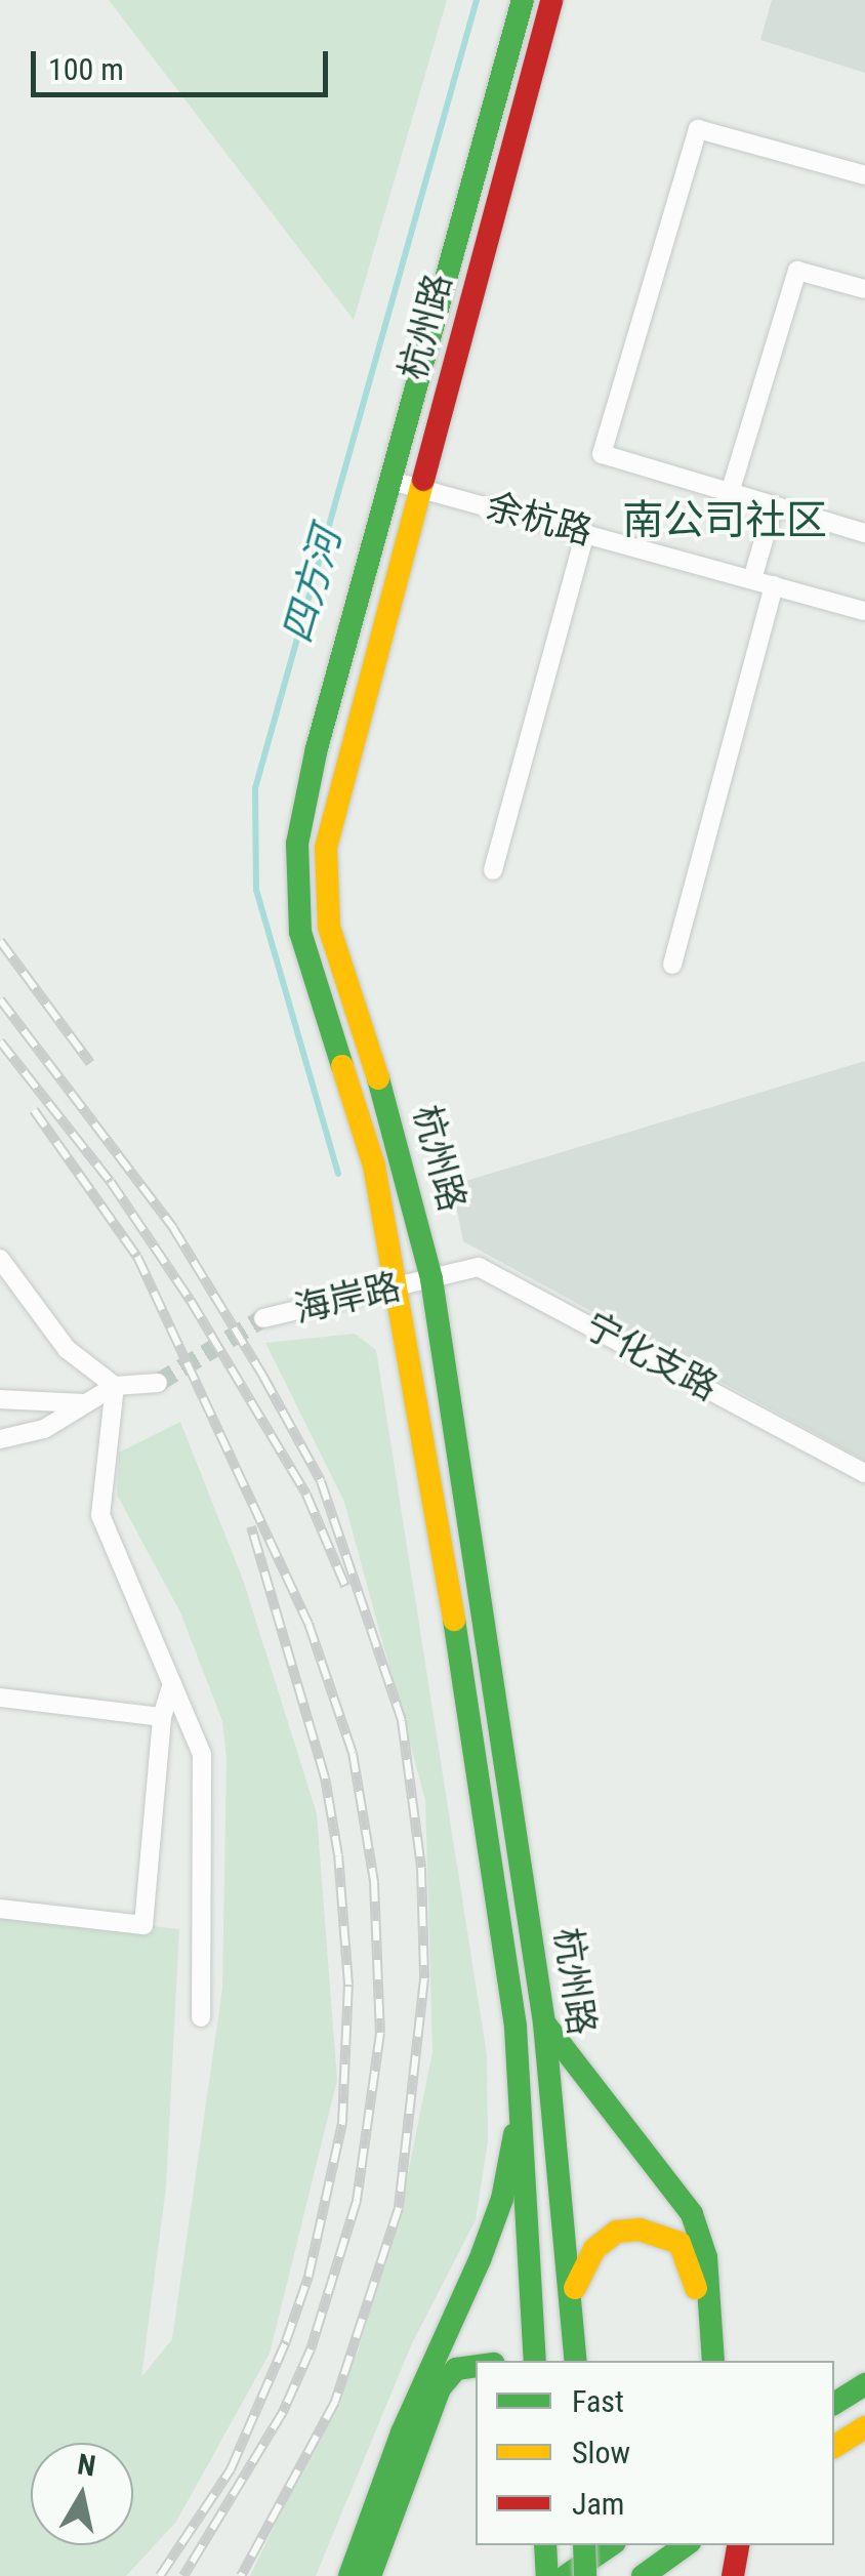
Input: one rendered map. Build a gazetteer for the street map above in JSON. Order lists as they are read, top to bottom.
{
  "streets": {
    "main road": ["杭州路"],
    "street": ["余杭路", "海岸路", "宁化支路"]
  },
  "crossings": [
    ["杭州路", "余杭路"],
    ["杭州路", "海岸路"],
    ["杭州路", "宁化支路"],
    ["海岸路", "宁化支路"]
  ],
  "districts": ["南公司社区"],
  "water": ["四方河"],
  "legend": ["Fast", "Slow", "Jam"],
  "scale_bar": "100 m",
  "north": "top"
}
